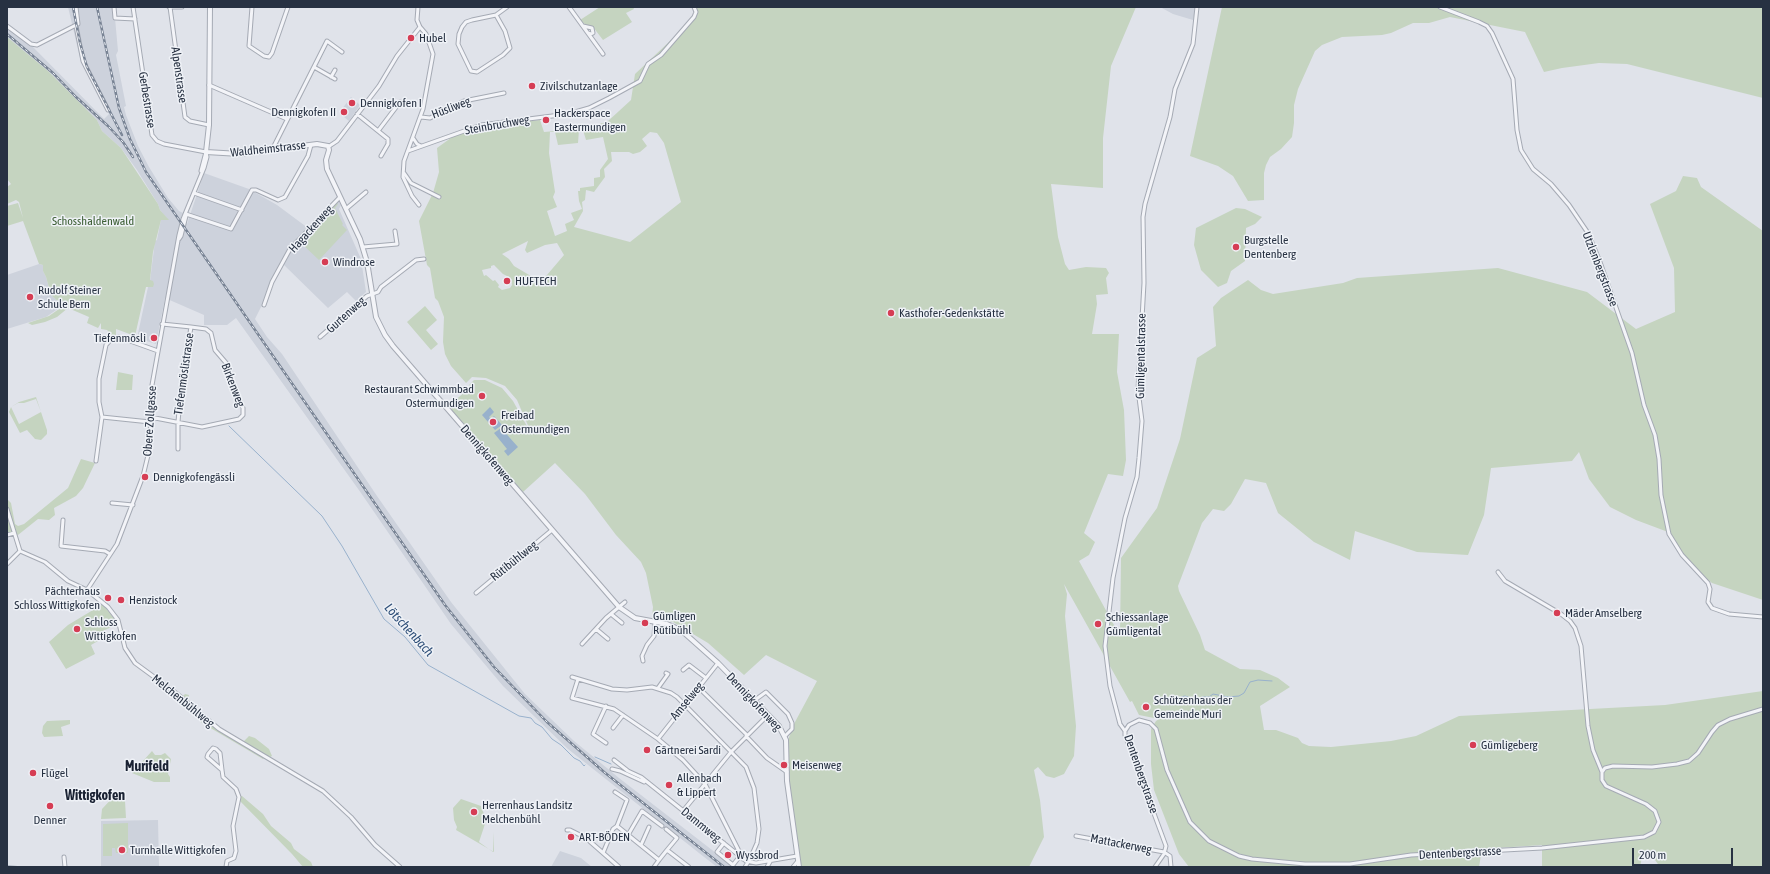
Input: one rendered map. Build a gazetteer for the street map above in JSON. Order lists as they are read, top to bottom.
{
  "streets": {
    "street": [
      "Alpenstrasse",
      "Gerbestrasse",
      "Hüsliweg",
      "Steinbruchweg",
      "Waldheimstrasse",
      "Hagackerweg",
      "Utzlenbergstrasse",
      "Gurtenweg",
      "Gümligentalstrasse",
      "Tiefenmöslistrasse",
      "Birkenweg",
      "Obere Zollgasse",
      "Dennigkofenweg",
      "Rütibühlweg",
      "Melchenbühlweg",
      "Amselweg",
      "Dentenbergstrasse",
      "Dammweg",
      "Mattackerweg"
    ]
  },
  "crossings": [
    ["Alpenstrasse", "Obere Zollgasse"],
    ["Gerbestrasse", "Waldheimstrasse"],
    ["Gerbestrasse", "Obere Zollgasse"],
    ["Waldheimstrasse", "Obere Zollgasse"],
    ["Waldheimstrasse", "Dennigkofenweg"],
    ["Hagackerweg", "Dennigkofenweg"],
    ["Gurtenweg", "Dennigkofenweg"],
    ["Gümligentalstrasse", "Dentenbergstrasse"],
    ["Tiefenmöslistrasse", "Birkenweg"],
    ["Tiefenmöslistrasse", "Obere Zollgasse"],
    ["Birkenweg", "Obere Zollgasse"],
    ["Obere Zollgasse", "Melchenbühlweg"],
    ["Dennigkofenweg", "Rütibühlweg"],
    ["Dennigkofenweg", "Amselweg"],
    ["Dentenbergstrasse", "Mattackerweg"]
  ],
  "districts": ["Murifeld", "Wittigkofen"],
  "water": ["Lötschenbach"],
  "parks": ["Schosshaldenwald"],
  "places": [
    "Hubel",
    "Zivilschutzanlage",
    "Dennigkofen I",
    "Dennigkofen II",
    "Hackerspace Eastermundigen",
    "Burgstelle Dentenberg",
    "Windrose",
    "HUFTECH",
    "Rudolf Steiner Schule Bern",
    "Kasthofer-Gedenkstätte",
    "Tiefenmösli",
    "Restaurant Schwimmbad Ostermundigen",
    "Freibad Ostermundigen",
    "Dennigkofengässli",
    "Pächterhaus Schloss Wittigkofen",
    "Henzistock",
    "Mäder Amselberg",
    "Gümligen Rütibühl",
    "Schiessanlage Gümligental",
    "Schloss Wittigkofen",
    "Schützenhaus der Gemeinde Muri",
    "Gümligeberg",
    "Gärtnerei Sardi",
    "Meisenweg",
    "Flügel",
    "Allenbach & Lippert",
    "Denner",
    "Herrenhaus Landsitz Melchenbühl",
    "ART-BÖDEN",
    "Turnhalle Wittigkofen",
    "Wyssbrod"
  ],
  "scale_bar": "200 m"
}
